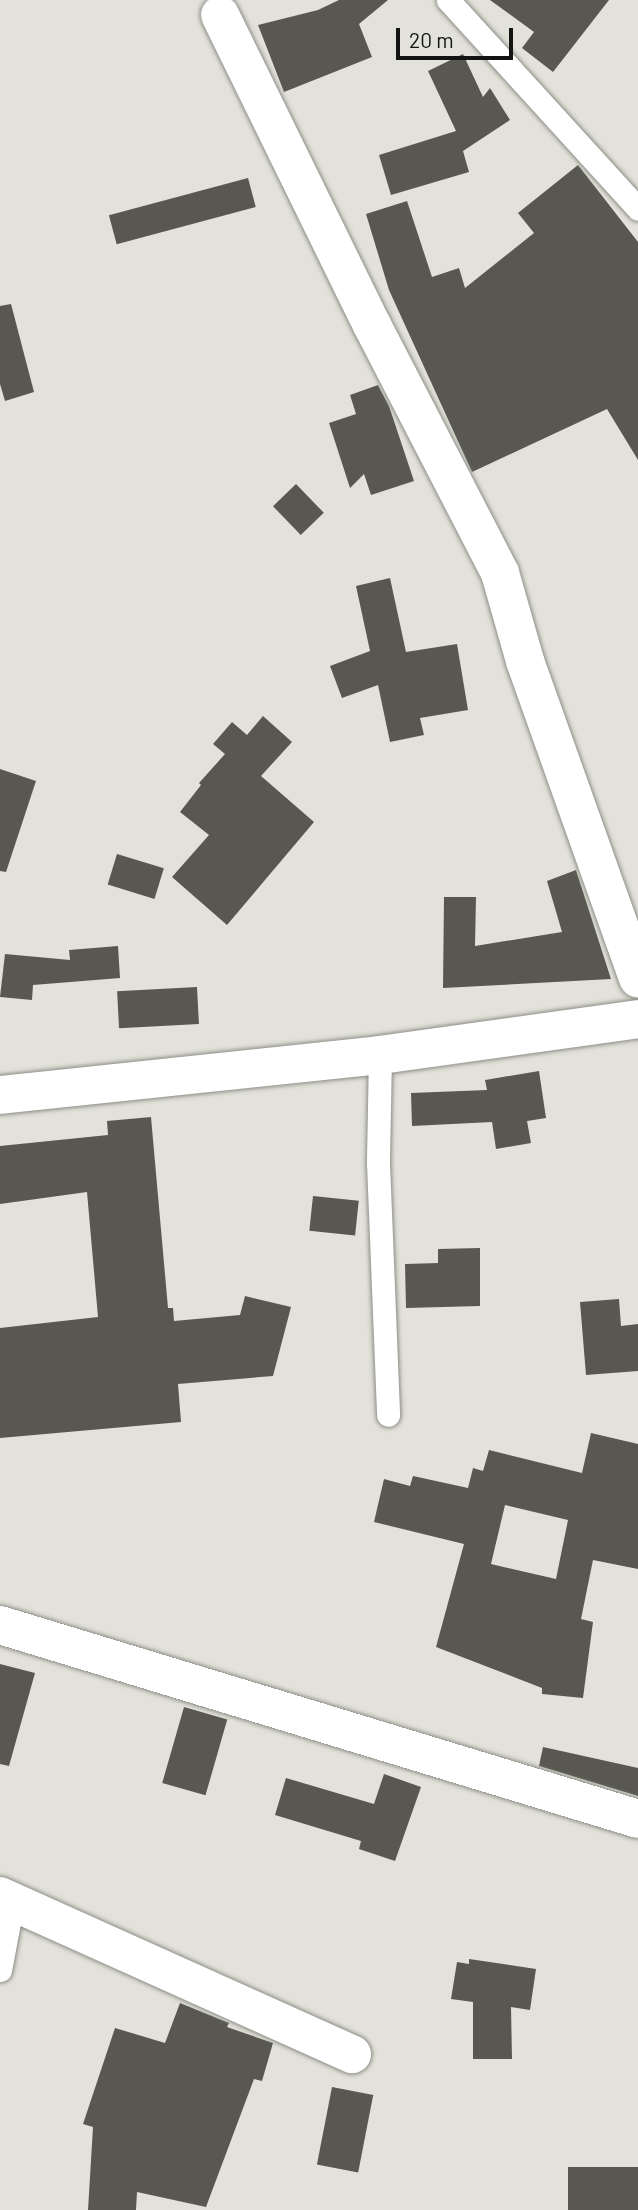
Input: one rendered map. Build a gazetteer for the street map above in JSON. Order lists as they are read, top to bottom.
{
  "scale_bar": "20 m"
}
